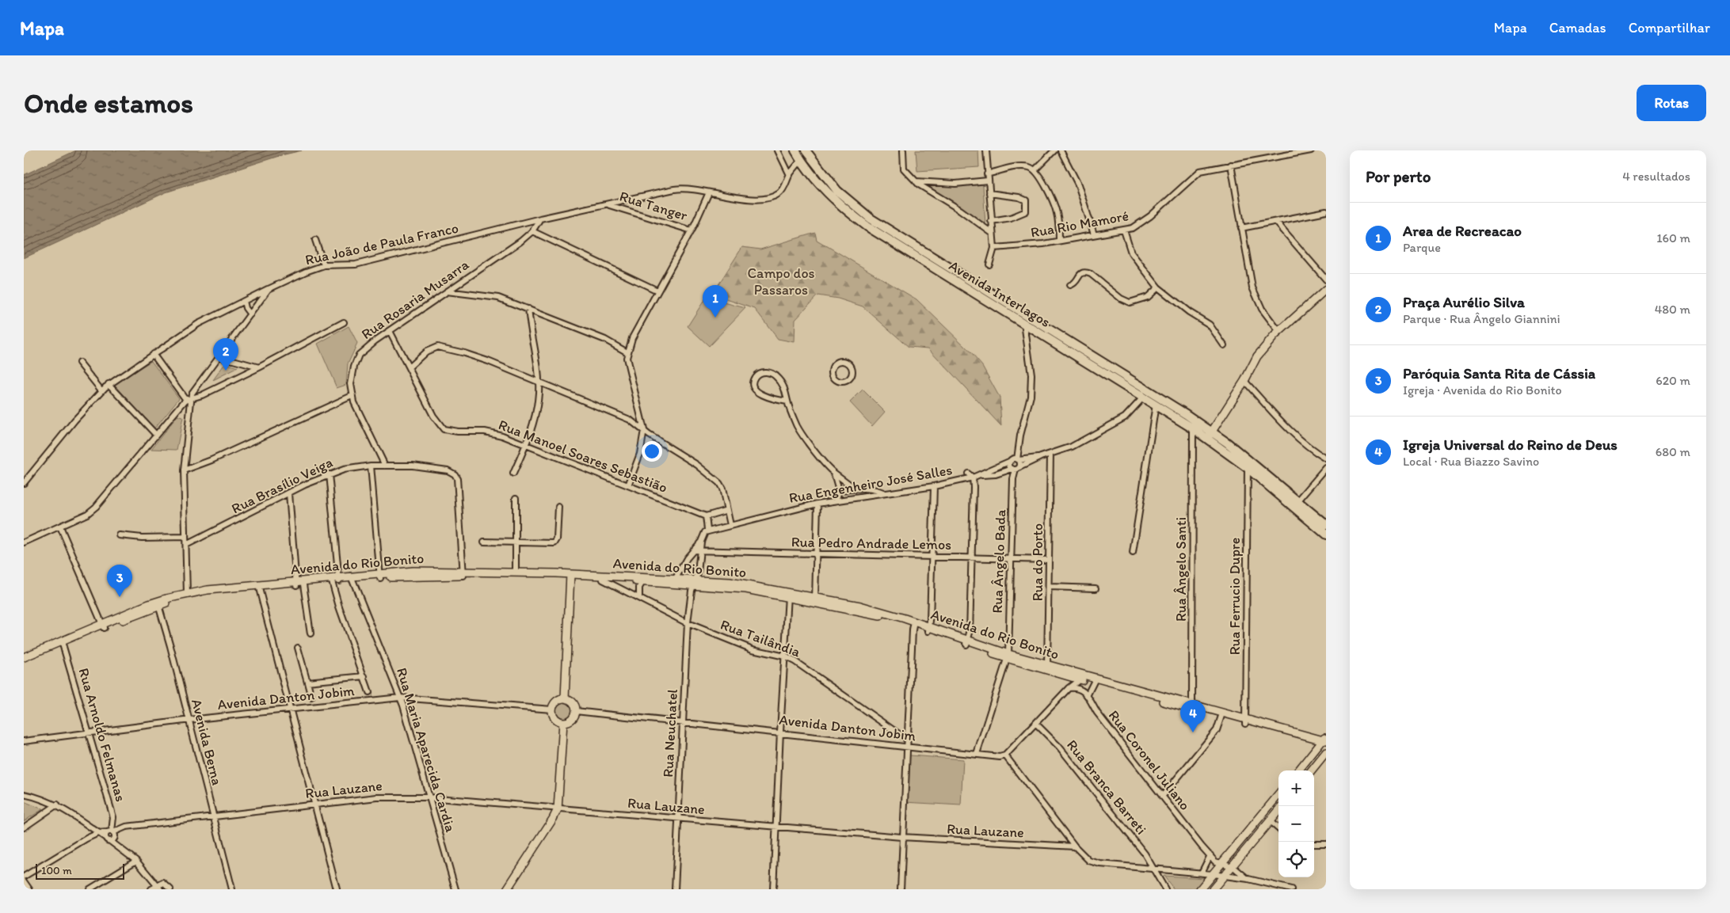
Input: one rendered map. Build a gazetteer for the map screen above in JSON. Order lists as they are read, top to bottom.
{
  "streets": {
    "main road": ["Avenida Interlagos", "Avenida do Rio Bonito"],
    "street": [
      "Rua Tanger",
      "Rua Rio Mamoré",
      "Rua João de Paula Franco",
      "Rua Rosaria Musarra",
      "Rua Manoel Soares Sebastião",
      "Rua Engenheiro José Salles",
      "Rua Brasílio Veiga",
      "Rua Pedro Andrade Lemos",
      "Rua Ângelo Bada",
      "Rua do Porto",
      "Rua Ângelo Santi",
      "Rua Ferrucio Dupre",
      "Rua Tailândia",
      "Avenida Danton Jobim",
      "Rua Neuchatel",
      "Rua Arnoldo Felmanas",
      "Avenida Berna",
      "Rua Maria Aparecida Cardia",
      "Rua Coronel Juliano",
      "Rua Branca Barreti",
      "Rua Lauzane"
    ]
  },
  "crossings": [
    ["Rua Tanger", "Rua João de Paula Franco"],
    ["Rua João de Paula Franco", "Avenida Interlagos"],
    ["Rua João de Paula Franco", "Rua Rosaria Musarra"],
    ["Rua João de Paula Franco", "Rua Brasílio Veiga"],
    ["Rua João de Paula Franco", "Avenida do Rio Bonito"],
    ["Avenida Interlagos", "Rua Engenheiro José Salles"],
    ["Avenida Interlagos", "Rua Ângelo Santi"],
    ["Avenida Interlagos", "Rua Ferrucio Dupre"],
    ["Rua Rosaria Musarra", "Rua Manoel Soares Sebastião"],
    ["Rua Rosaria Musarra", "Rua Brasílio Veiga"],
    ["Rua Engenheiro José Salles", "Rua Ângelo Bada"],
    ["Rua Engenheiro José Salles", "Rua do Porto"],
    ["Rua Brasílio Veiga", "Avenida do Rio Bonito"],
    ["Rua Pedro Andrade Lemos", "Rua Ângelo Bada"],
    ["Rua Pedro Andrade Lemos", "Rua do Porto"],
    ["Rua Pedro Andrade Lemos", "Rua Neuchatel"],
    ["Rua Ângelo Bada", "Avenida do Rio Bonito"],
    ["Rua Ângelo Bada", "Avenida Danton Jobim"],
    ["Rua do Porto", "Avenida do Rio Bonito"],
    ["Avenida do Rio Bonito", "Rua Ângelo Santi"],
    ["Avenida do Rio Bonito", "Rua Ferrucio Dupre"],
    ["Avenida do Rio Bonito", "Rua Tailândia"],
    ["Avenida do Rio Bonito", "Rua Neuchatel"],
    ["Avenida do Rio Bonito", "Rua Arnoldo Felmanas"],
    ["Avenida do Rio Bonito", "Avenida Berna"],
    ["Avenida do Rio Bonito", "Rua Maria Aparecida Cardia"],
    ["Rua Tailândia", "Rua Neuchatel"],
    ["Avenida Danton Jobim", "Rua Neuchatel"],
    ["Avenida Danton Jobim", "Rua Arnoldo Felmanas"],
    ["Avenida Danton Jobim", "Avenida Berna"],
    ["Avenida Danton Jobim", "Rua Maria Aparecida Cardia"],
    ["Rua Neuchatel", "Rua Lauzane"],
    ["Rua Arnoldo Felmanas", "Rua Lauzane"],
    ["Avenida Berna", "Rua Lauzane"],
    ["Rua Maria Aparecida Cardia", "Rua Lauzane"]
  ],
  "parks": ["Campo dos Passaros"],
  "scale_bar": "100 m",
  "page": {
    "header": "Mapa",
    "nav": ["Mapa", "Camadas", "Compartilhar"],
    "buttons": "Rotas",
    "title": "Onde estamos",
    "heading": ["Por perto", "4 resultados"],
    "list": [
      {
        "mark": "1",
        "name": "Area de Recreacao",
        "note": "Parque",
        "value": "160 m"
      },
      {
        "mark": "2",
        "name": "Praça Aurélio Silva",
        "note": "Parque · Rua Ângelo Giannini",
        "value": "480 m"
      },
      {
        "mark": "3",
        "name": "Paróquia Santa Rita de Cássia",
        "note": "Igreja · Avenida do Rio Bonito",
        "value": "620 m"
      },
      {
        "mark": "4",
        "name": "Igreja Universal do Reino de Deus",
        "note": "Local · Rua Biazzo Savino",
        "value": "680 m"
      }
    ],
    "pins": [
      "1",
      "2",
      "3",
      "4"
    ],
    "map_buttons": ["+", "−"],
    "scale": "100 m"
  }
}
